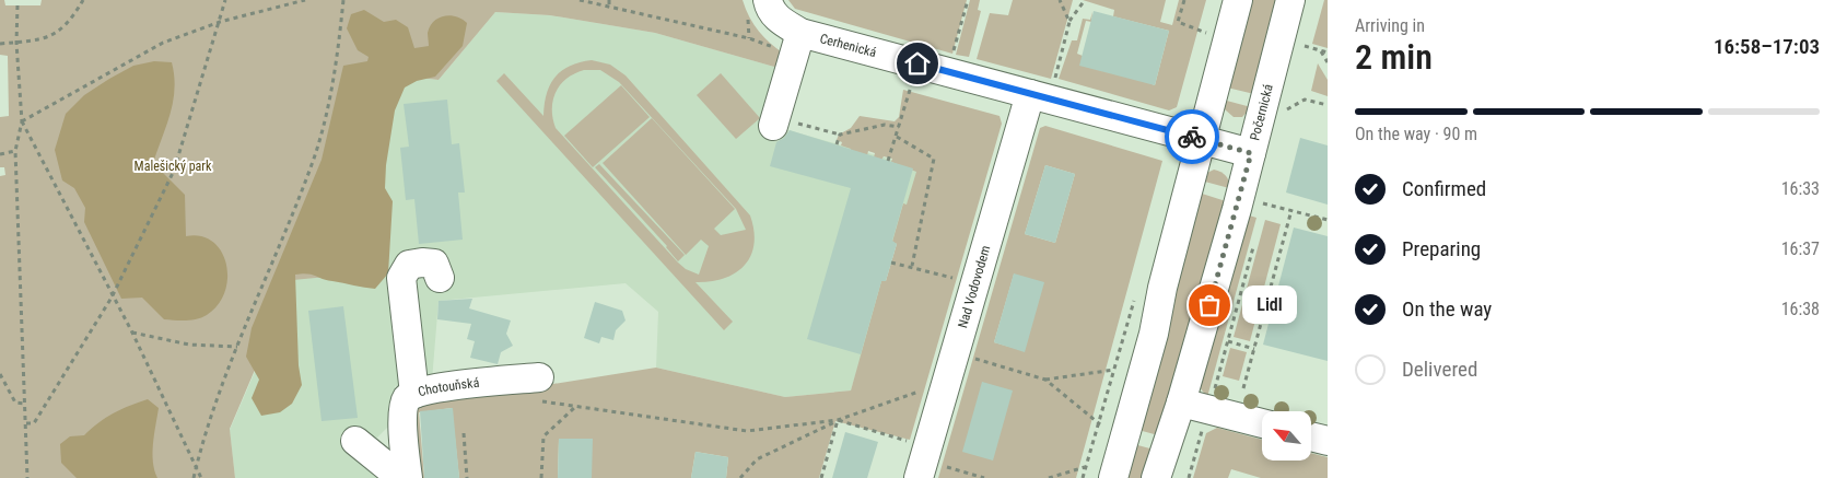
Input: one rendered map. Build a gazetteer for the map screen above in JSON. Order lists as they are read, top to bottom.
{
  "streets": {
    "street": [
      "Cerhenická",
      "Počernická",
      "Nad Vodovodem",
      "Chotouňská"
    ]
  },
  "crossings": [
    ["Cerhenická", "Počernická"],
    ["Cerhenická", "Nad Vodovodem"]
  ],
  "parks": ["Malešický park"],
  "places": ["Lidl"],
  "north": "top left",
  "page": {
    "heading": ["2 min", "Arriving in", "16:58–17:03"],
    "bar": "On the way · 90 m",
    "list": [
      ["Confirmed", "16:33"],
      ["Preparing", "16:37"],
      ["On the way", "16:38"],
      "Delivered"
    ],
    "bubble": "Lidl"
  }
}
